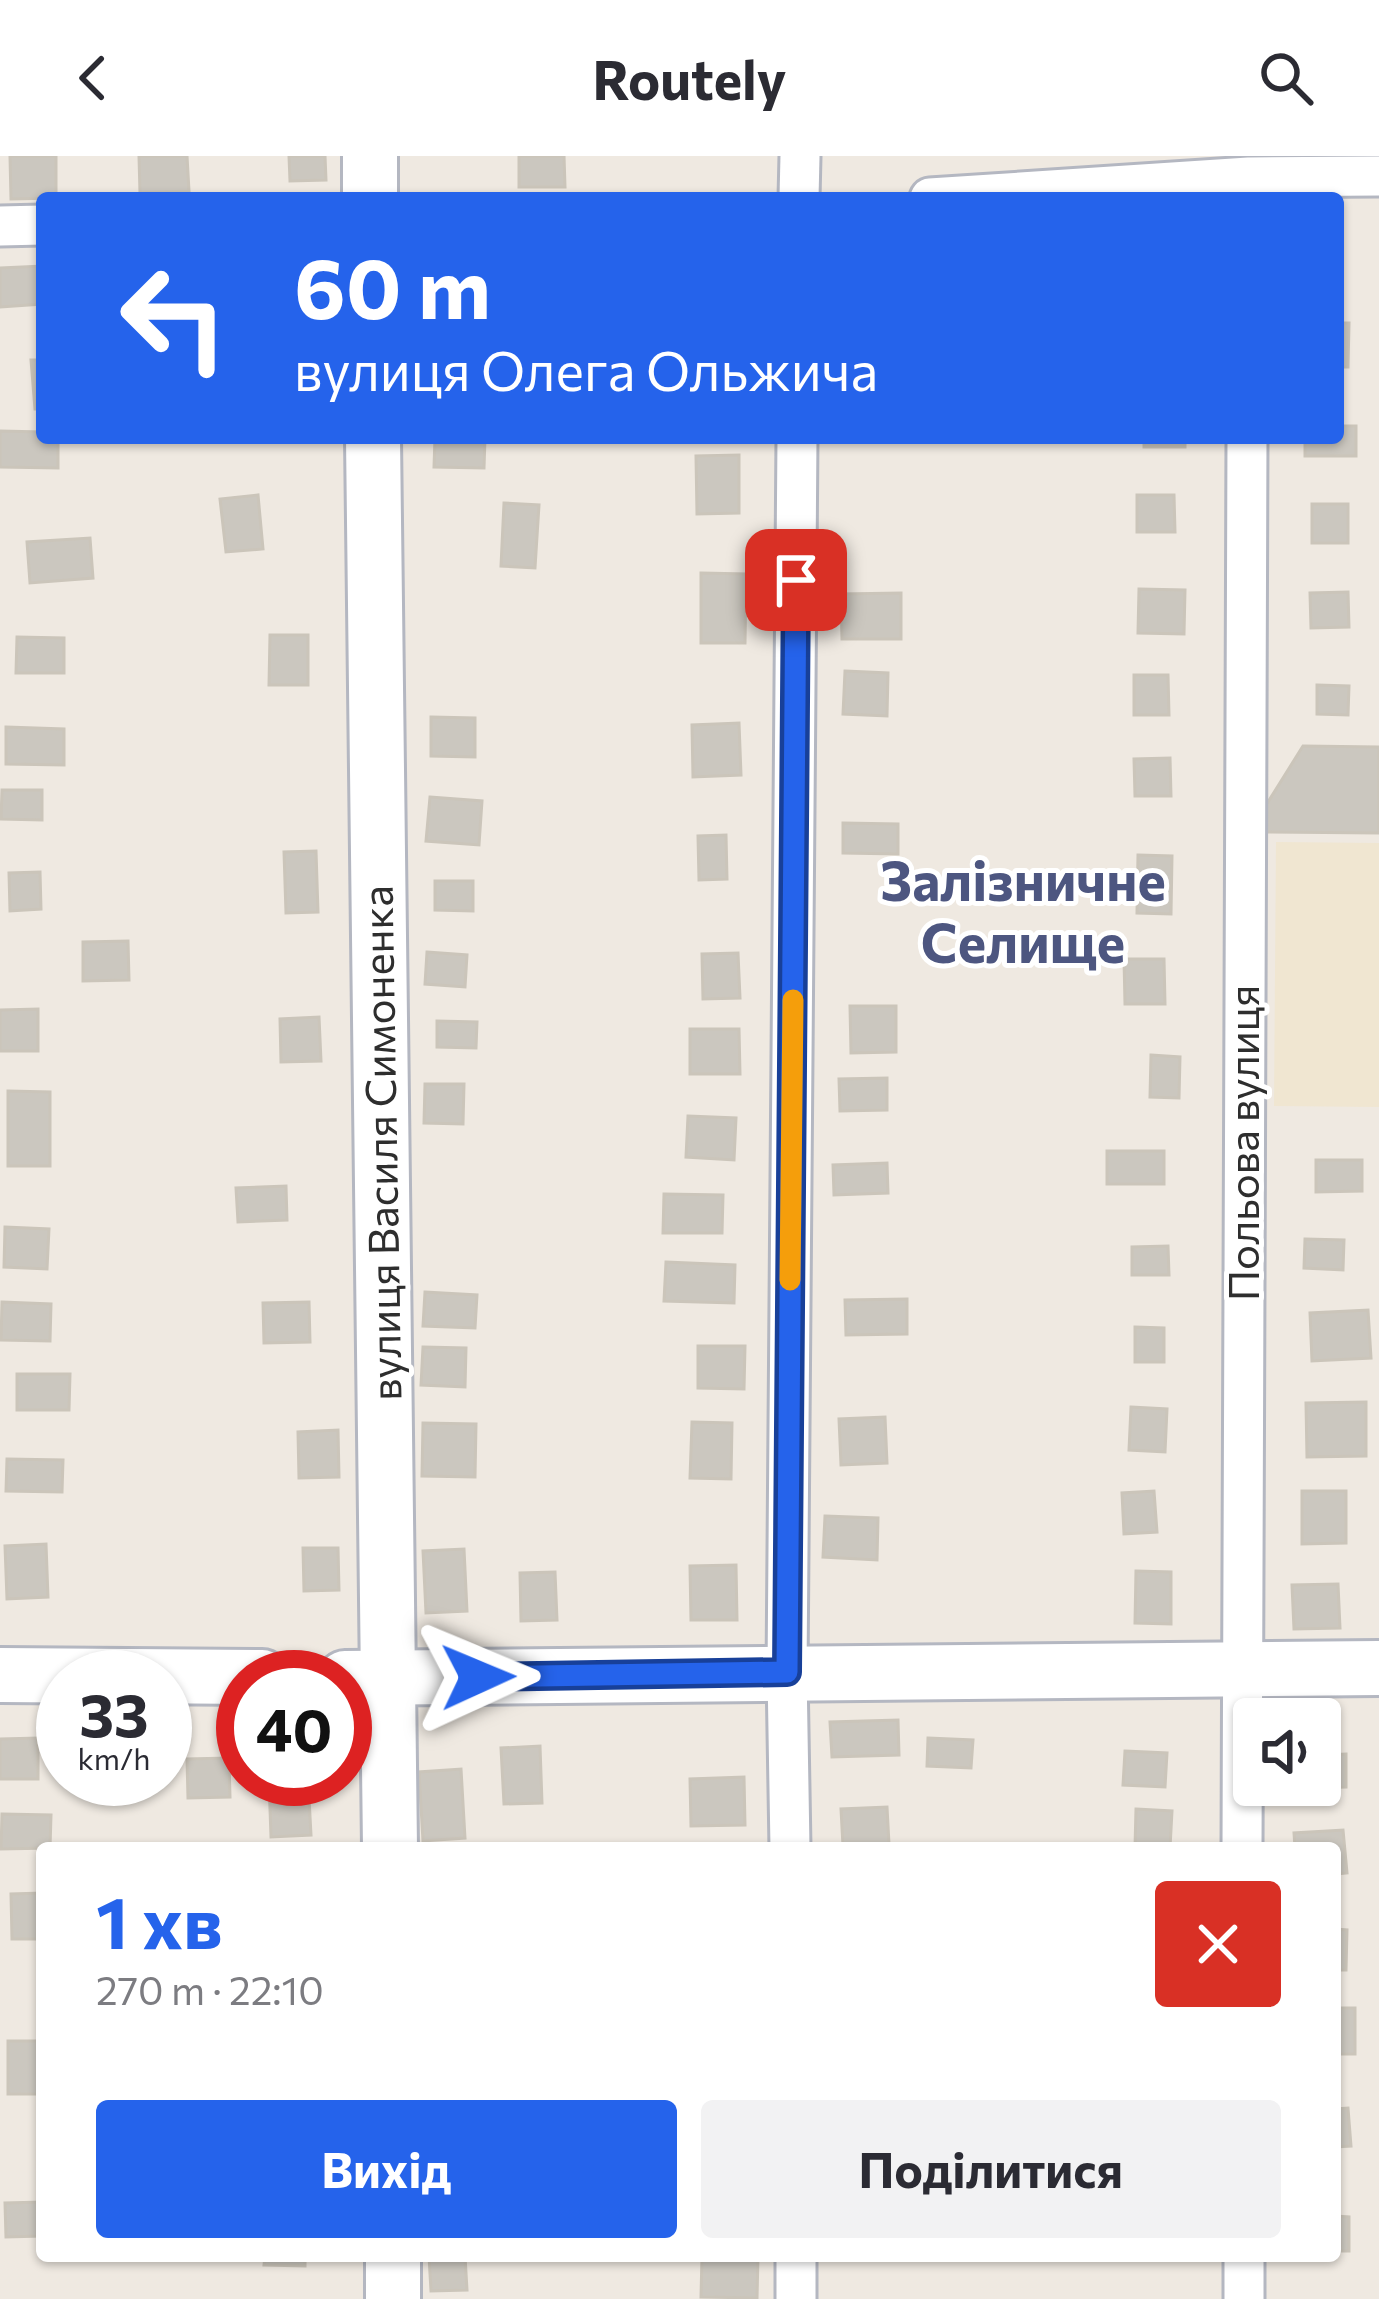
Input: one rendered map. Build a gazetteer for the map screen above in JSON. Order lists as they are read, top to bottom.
{
  "streets": {
    "street": ["вулиця Василя Симоненка", "Польова вулиця"]
  },
  "districts": ["Залізничне Селище"],
  "page": {
    "header": "Routely",
    "turn": ["60 m", "вулиця Олега Ольжича"],
    "speed": "33 km/h",
    "limit": "40",
    "heading": ["1 хв", "270 m · 22:10"],
    "buttons": ["Вихід", "Поділитися"]
  }
}
